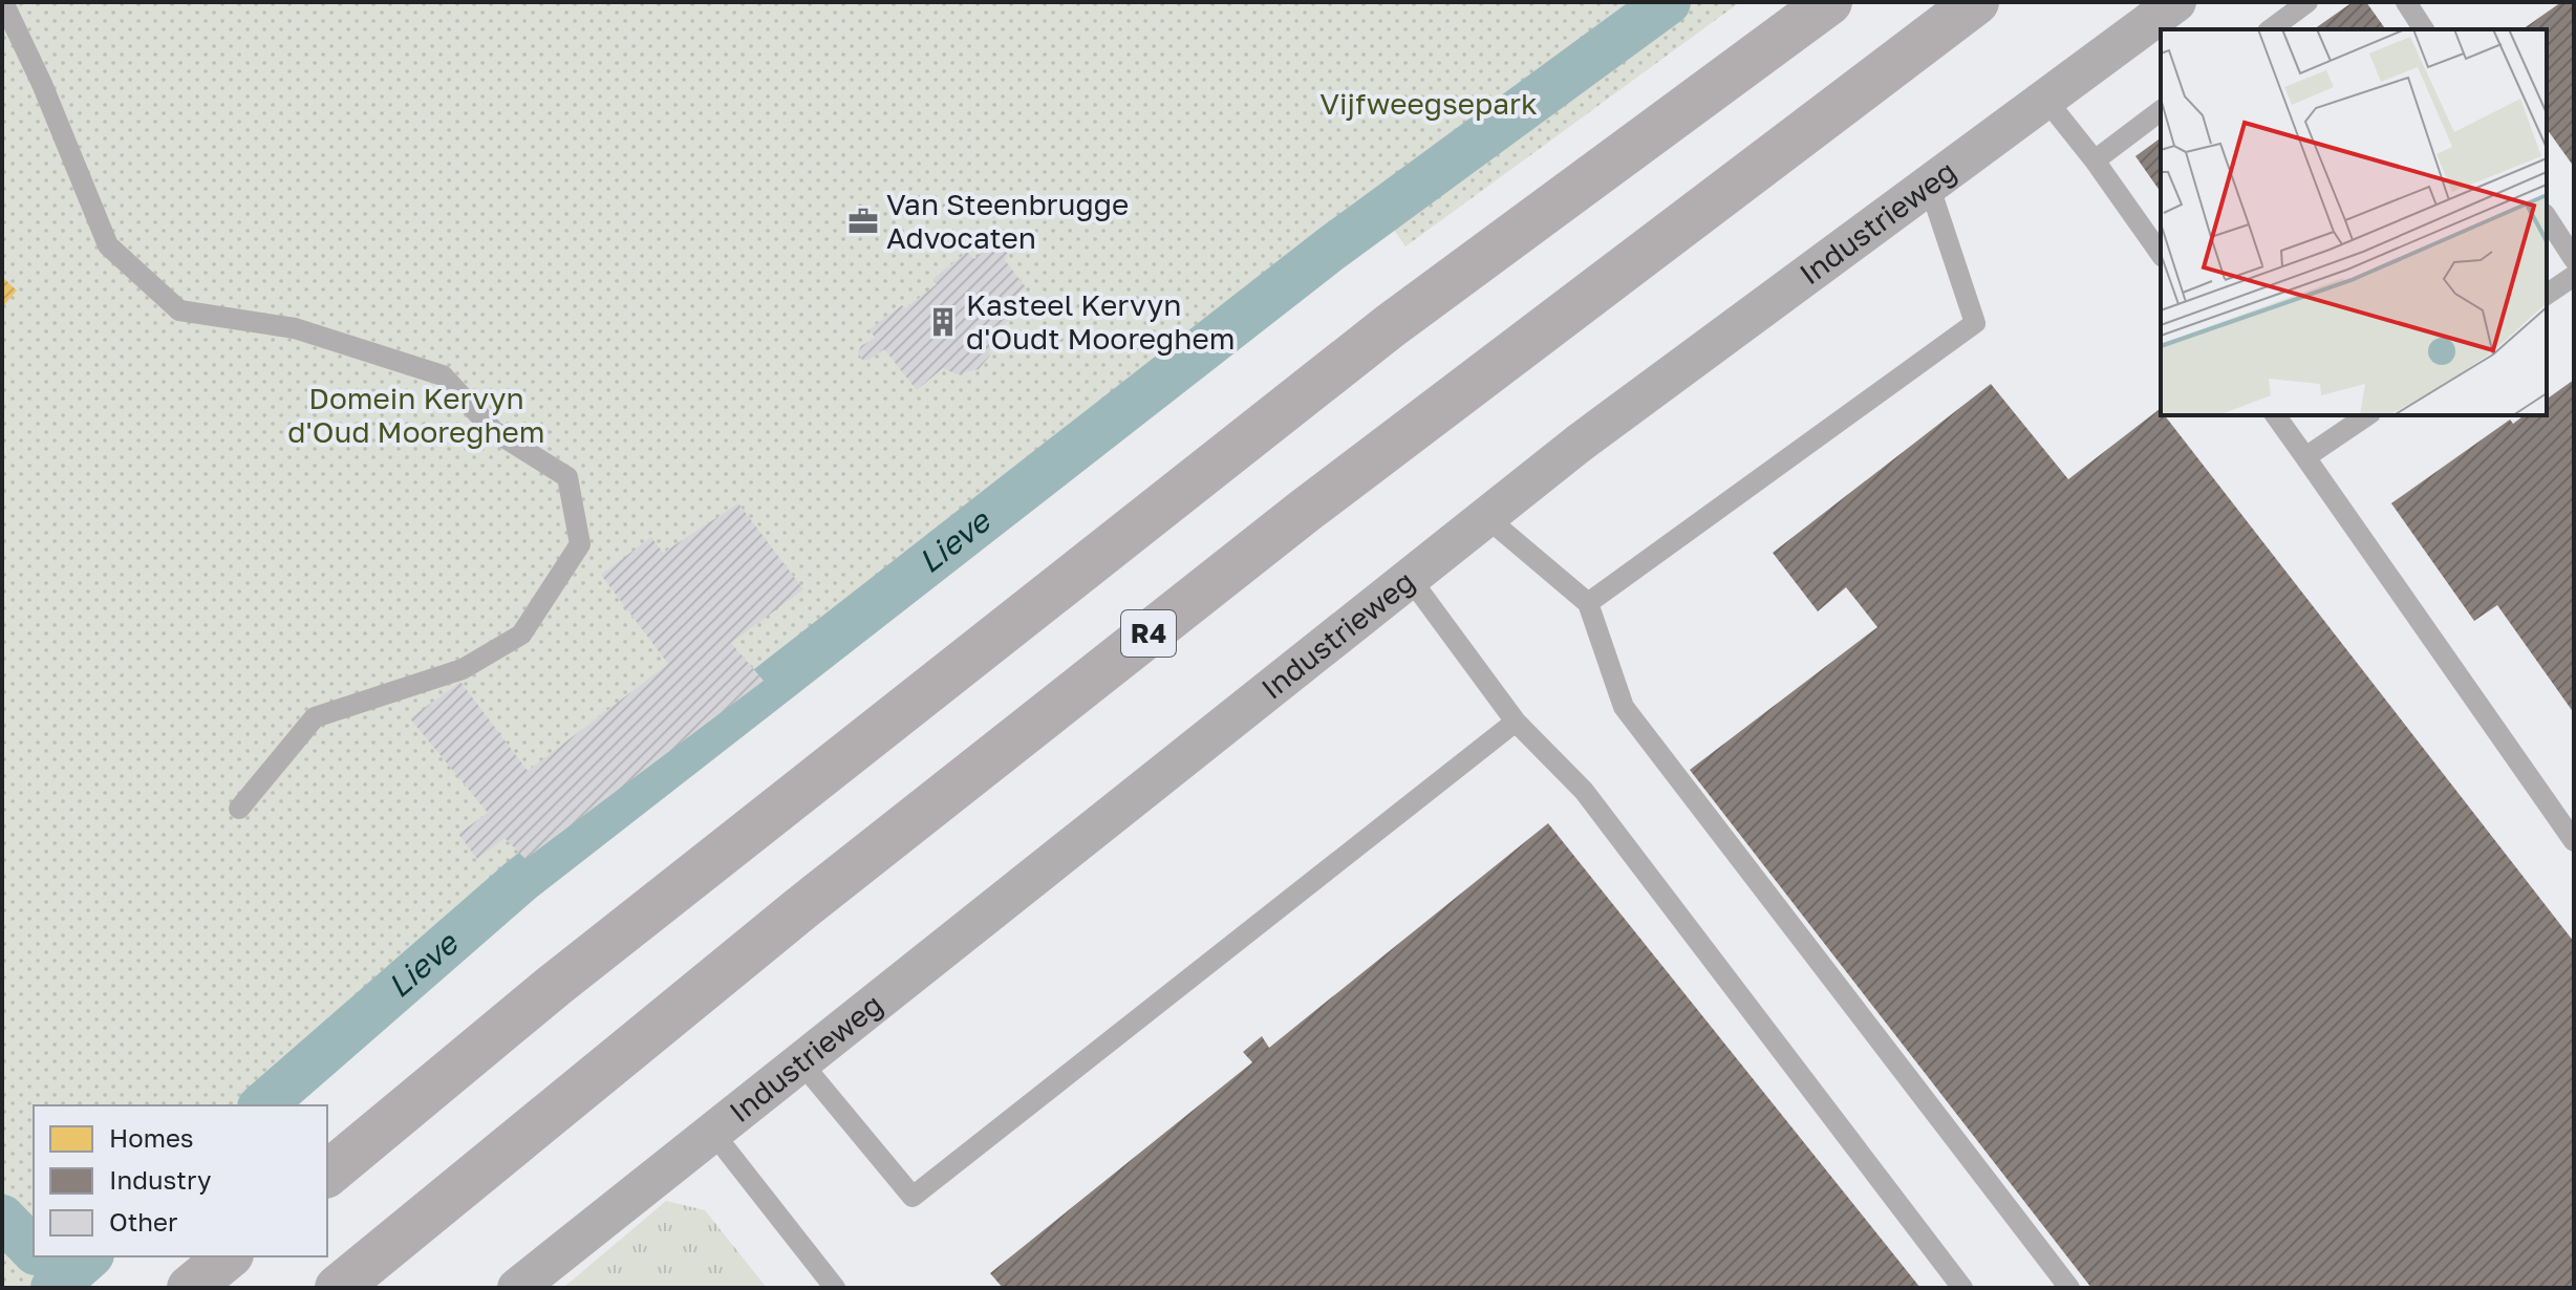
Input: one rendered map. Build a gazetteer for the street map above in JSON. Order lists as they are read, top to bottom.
{
  "streets": {
    "highway": ["R4"],
    "street": ["Industrieweg"]
  },
  "water": ["Lieve"],
  "parks": ["Vijfweegsepark", "Domein Kervyn d'Oud Mooreghem"],
  "places": {
    "office": ["Van Steenbrugge Advocaten"],
    "building": ["Kasteel Kervyn d'Oudt Mooreghem"]
  },
  "legend": ["Homes", "Industry", "Other"]
}
